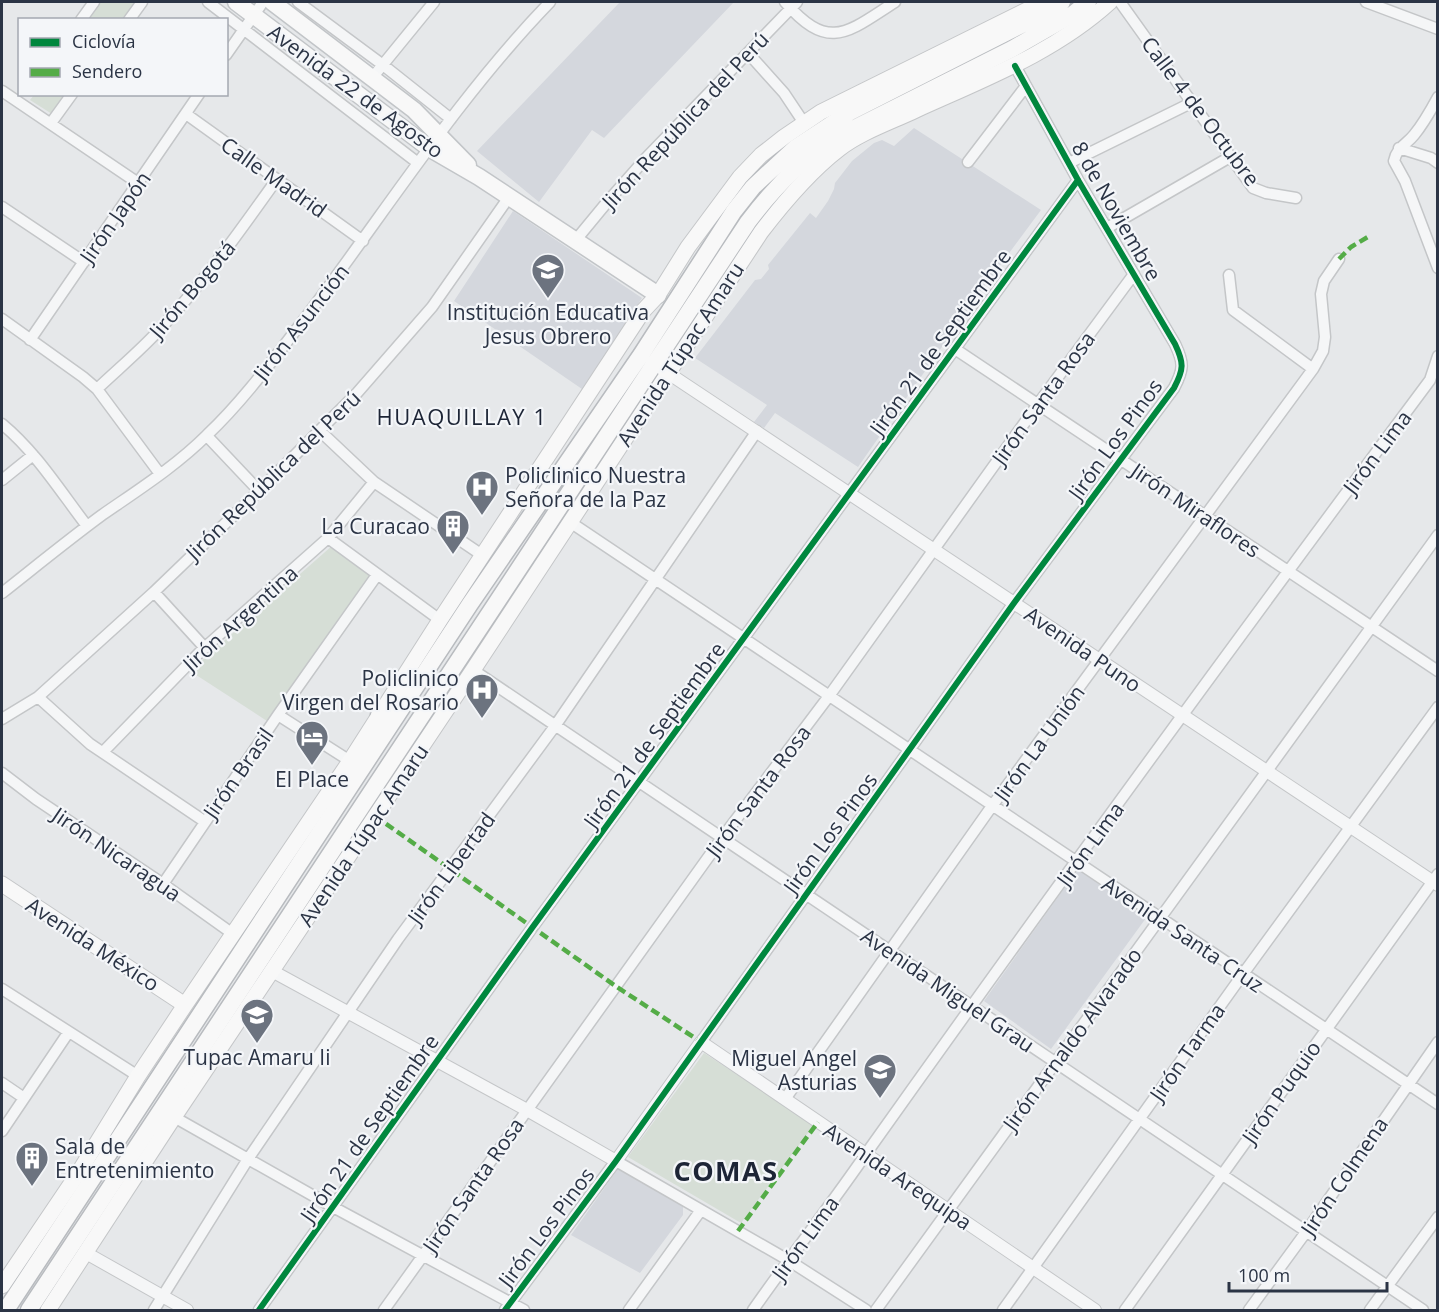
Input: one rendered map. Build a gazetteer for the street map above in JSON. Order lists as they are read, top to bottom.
{
  "streets": {
    "main road": ["Avenida 22 de Agosto", "Avenida Túpac Amaru", "Avenida México"],
    "street": [
      "Calle 4 de Octubre",
      "Jirón República del Perú",
      "Calle Madrid",
      "8 de Noviembre",
      "Jirón Japón",
      "Jirón Bogotá",
      "Jirón Asunción",
      "Jirón 21 de Septiembre",
      "Jirón Santa Rosa",
      "Jirón Los Pinos",
      "Jirón Lima",
      "Jirón Miraflores",
      "Jirón Argentina",
      "Avenida Puno",
      "Jirón La Unión",
      "Jirón Brasil",
      "Jirón Nicaragua",
      "Jirón Libertad",
      "Avenida Santa Cruz",
      "Avenida Miguel Grau",
      "Jirón Arnaldo Alvarado",
      "Jirón Tarma",
      "Jirón Puquio",
      "Avenida Arequipa",
      "Jirón Colmena"
    ]
  },
  "crossings": [
    ["Avenida 22 de Agosto", "Jirón República del Perú"],
    ["Avenida 22 de Agosto", "Jirón Asunción"],
    ["Calle Madrid", "Jirón Japón"],
    ["Calle Madrid", "Jirón Bogotá"],
    ["Calle Madrid", "Jirón Asunción"],
    ["8 de Noviembre", "Jirón 21 de Septiembre"],
    ["8 de Noviembre", "Avenida Túpac Amaru"],
    ["8 de Noviembre", "Jirón Santa Rosa"],
    ["8 de Noviembre", "Jirón Los Pinos"],
    ["Jirón 21 de Septiembre", "Jirón Miraflores"],
    ["Jirón 21 de Septiembre", "Avenida Puno"],
    ["Jirón 21 de Septiembre", "Avenida Santa Cruz"],
    ["Jirón 21 de Septiembre", "Avenida Miguel Grau"],
    ["Avenida Túpac Amaru", "Avenida Puno"],
    ["Avenida Túpac Amaru", "Avenida Santa Cruz"],
    ["Avenida Túpac Amaru", "Avenida Miguel Grau"],
    ["Jirón Santa Rosa", "Jirón Miraflores"],
    ["Jirón Santa Rosa", "Avenida Puno"],
    ["Jirón Santa Rosa", "Avenida Santa Cruz"],
    ["Jirón Santa Rosa", "Avenida Miguel Grau"],
    ["Jirón Los Pinos", "Jirón Miraflores"],
    ["Jirón Los Pinos", "Avenida Puno"],
    ["Jirón Los Pinos", "Avenida Santa Cruz"],
    ["Jirón Los Pinos", "Avenida Miguel Grau"],
    ["Jirón Los Pinos", "Avenida Arequipa"],
    ["Jirón Lima", "Jirón Miraflores"],
    ["Jirón Lima", "Avenida Puno"],
    ["Jirón Lima", "Avenida Santa Cruz"],
    ["Jirón Lima", "Avenida Miguel Grau"],
    ["Jirón Lima", "Avenida Arequipa"],
    ["Jirón Miraflores", "Jirón La Unión"],
    ["Jirón Miraflores", "Jirón Arnaldo Alvarado"],
    ["Avenida Puno", "Jirón La Unión"],
    ["Avenida Puno", "Jirón Libertad"],
    ["Avenida Puno", "Jirón Arnaldo Alvarado"],
    ["Avenida Puno", "Jirón Tarma"],
    ["Avenida Puno", "Jirón Puquio"],
    ["Jirón La Unión", "Avenida Santa Cruz"],
    ["Jirón La Unión", "Avenida Miguel Grau"],
    ["Jirón La Unión", "Avenida Arequipa"],
    ["Jirón Brasil", "Jirón Nicaragua"],
    ["Jirón Libertad", "Avenida Santa Cruz"],
    ["Jirón Libertad", "Avenida Miguel Grau"],
    ["Avenida Santa Cruz", "Jirón Arnaldo Alvarado"],
    ["Avenida Santa Cruz", "Jirón Tarma"],
    ["Avenida Santa Cruz", "Jirón Puquio"],
    ["Avenida Santa Cruz", "Jirón Colmena"],
    ["Avenida Miguel Grau", "Jirón Arnaldo Alvarado"],
    ["Avenida Miguel Grau", "Jirón Tarma"],
    ["Avenida Miguel Grau", "Jirón Puquio"],
    ["Avenida Miguel Grau", "Jirón Colmena"],
    ["Jirón Arnaldo Alvarado", "Avenida Arequipa"],
    ["Jirón Tarma", "Avenida Arequipa"]
  ],
  "districts": ["HUAQUILLAY 1", "COMAS"],
  "places": {
    "school or university": ["Institución Educativa Jesus Obrero", "Tupac Amaru Ii", "Miguel Angel Asturias"],
    "hospital": ["Policlinico Nuestra Señora de la Paz", "Policlinico Virgen del Rosario"],
    "building": ["La Curacao", "Sala de Entretenimiento"],
    "hotel": ["El Place"]
  },
  "legend": ["Ciclovía", "Sendero"],
  "scale_bar": "100 m"
}
